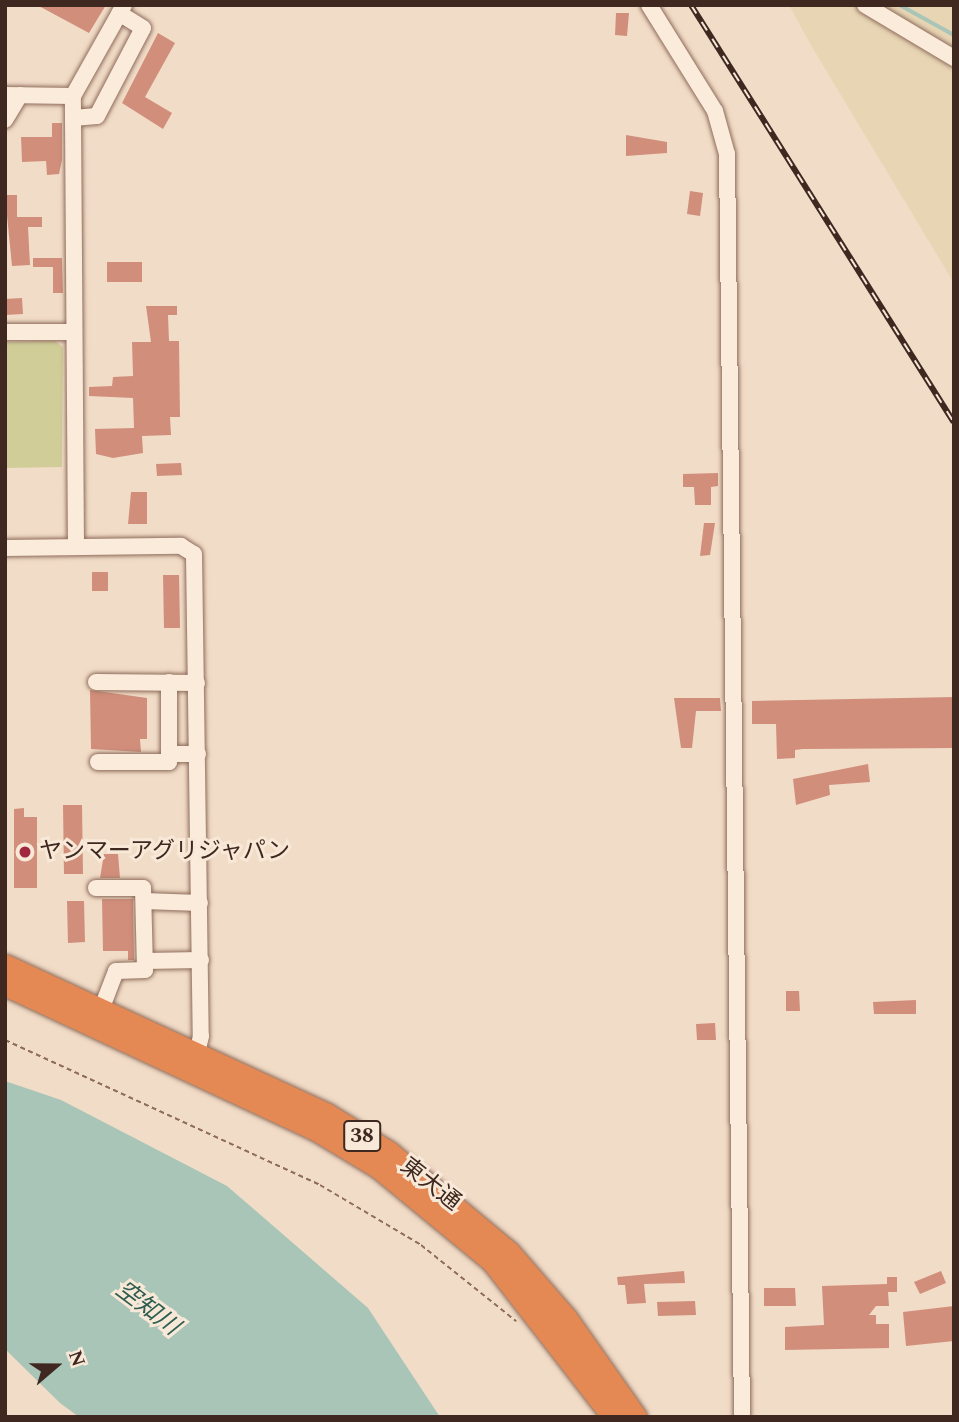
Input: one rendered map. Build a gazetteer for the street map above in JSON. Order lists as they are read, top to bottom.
{
  "streets": {
    "highway": ["38", "東大通"]
  },
  "water": ["空知川"],
  "places": ["ヤンマーアグリジャパン"],
  "north": "right"
}
